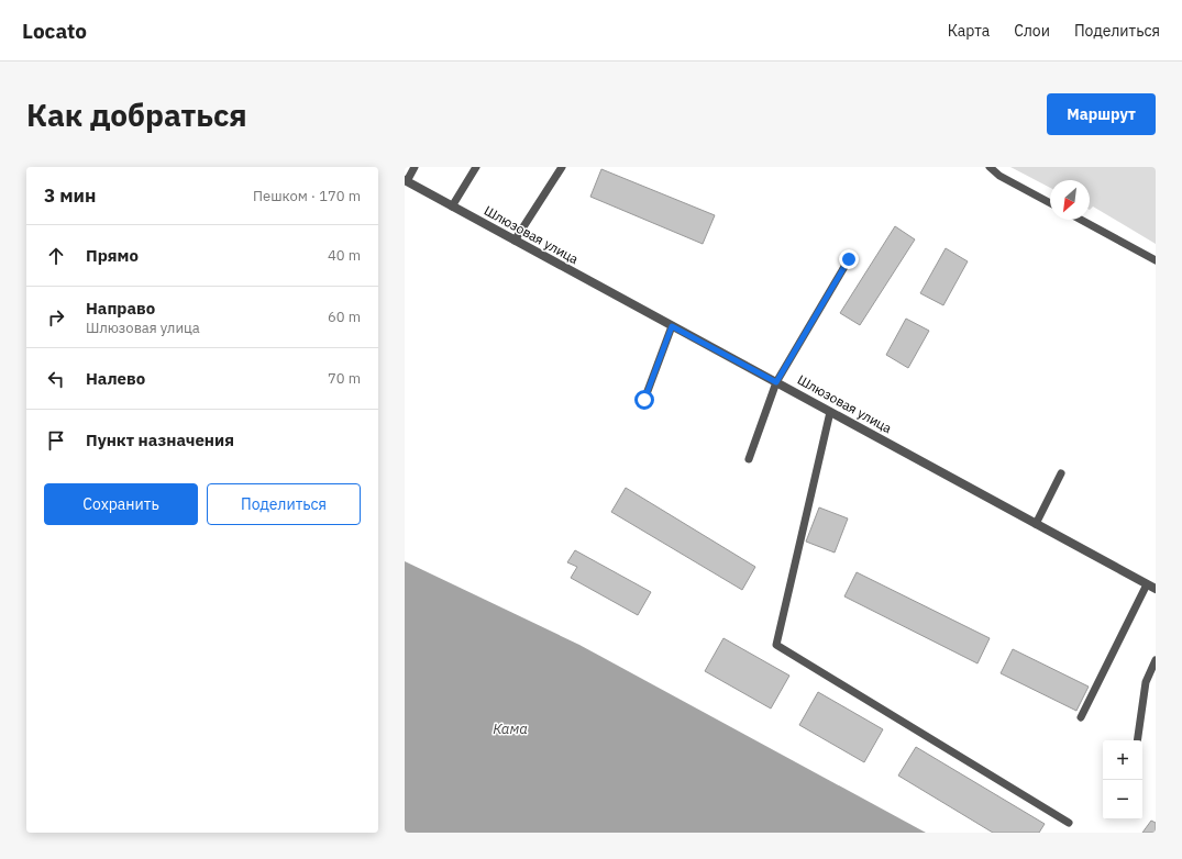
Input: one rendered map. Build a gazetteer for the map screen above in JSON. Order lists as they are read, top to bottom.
{
  "streets": {
    "street": ["Шлюзовая улица"]
  },
  "water": ["Кама"],
  "north": "bottom left",
  "page": {
    "header": "Locato",
    "nav": ["Карта", "Слои", "Поделиться"],
    "buttons": [
      "Маршрут",
      ["Сохранить", "Поделиться"]
    ],
    "title": "Как добраться",
    "heading": ["3 мин", "Пешком · 170 m"],
    "list": [
      ["Прямо", "40 m"],
      ["Направо", "Шлюзовая улица", "60 m"],
      ["Налево", "70 m"],
      "Пункт назначения"
    ],
    "map_buttons": ["+", "−"]
  }
}
